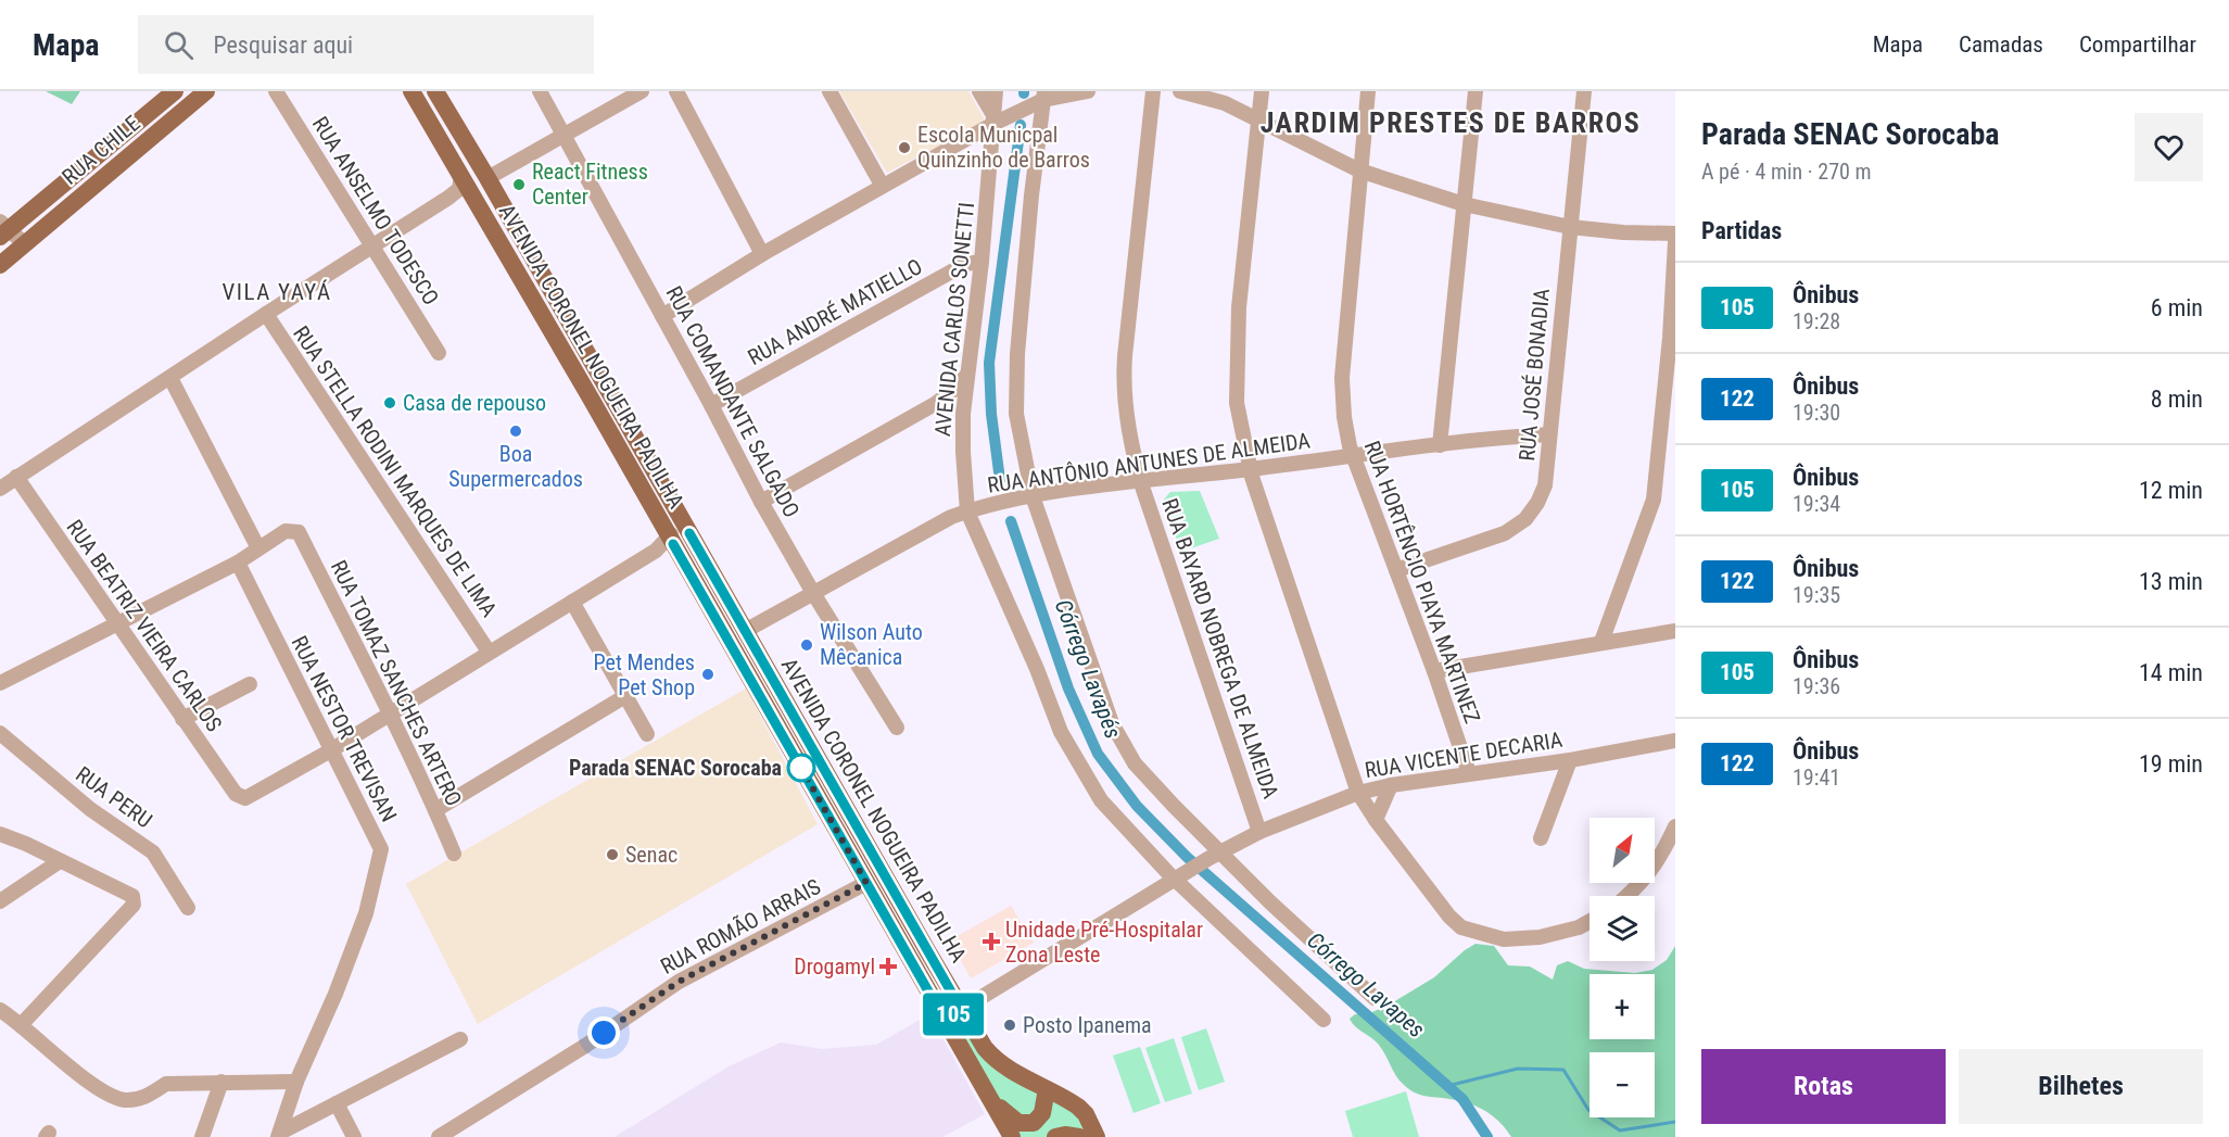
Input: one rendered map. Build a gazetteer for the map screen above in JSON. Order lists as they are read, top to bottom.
{
  "streets": {
    "main road": ["RUA CHILE", "AVENIDA CORONEL NOGUEIRA PADILHA"],
    "street": [
      "RUA ANSELMO TODESCO",
      "RUA ANDRÉ MATIELLO",
      "AVENIDA CARLOS SONETTI",
      "RUA JOSÉ BONADIA",
      "RUA COMANDANTE SALGADO",
      "RUA ANTÔNIO ANTUNES DE ALMEIDA",
      "RUA STELLA RODINI MARQUES DE LIMA",
      "RUA HORTÊNCIO PIAYA MARTINEZ",
      "RUA BEATRIZ VIEIRA CARLOS",
      "RUA BAYARD NOBREGA DE ALMEIDA",
      "RUA TOMAZ SANCHES ARTERO",
      "RUA NESTOR TREVISAN",
      "RUA VICENTE DECARIA",
      "RUA PERU",
      "RUA ROMÃO ARRAIS"
    ]
  },
  "crossings": [
    ["RUA ANDRÉ MATIELLO", "AVENIDA CARLOS SONETTI"],
    ["RUA ANDRÉ MATIELLO", "RUA COMANDANTE SALGADO"],
    ["AVENIDA CARLOS SONETTI", "RUA ANTÔNIO ANTUNES DE ALMEIDA"],
    ["AVENIDA CARLOS SONETTI", "RUA VICENTE DECARIA"],
    ["AVENIDA CORONEL NOGUEIRA PADILHA", "RUA ANTÔNIO ANTUNES DE ALMEIDA"],
    ["AVENIDA CORONEL NOGUEIRA PADILHA", "RUA VICENTE DECARIA"],
    ["AVENIDA CORONEL NOGUEIRA PADILHA", "RUA ROMÃO ARRAIS"],
    ["RUA JOSÉ BONADIA", "RUA ANTÔNIO ANTUNES DE ALMEIDA"],
    ["RUA JOSÉ BONADIA", "RUA HORTÊNCIO PIAYA MARTINEZ"],
    ["RUA COMANDANTE SALGADO", "RUA ANTÔNIO ANTUNES DE ALMEIDA"],
    ["RUA ANTÔNIO ANTUNES DE ALMEIDA", "RUA HORTÊNCIO PIAYA MARTINEZ"],
    ["RUA ANTÔNIO ANTUNES DE ALMEIDA", "RUA BAYARD NOBREGA DE ALMEIDA"],
    ["RUA HORTÊNCIO PIAYA MARTINEZ", "RUA VICENTE DECARIA"],
    ["RUA BEATRIZ VIEIRA CARLOS", "RUA NESTOR TREVISAN"],
    ["RUA BAYARD NOBREGA DE ALMEIDA", "RUA VICENTE DECARIA"]
  ],
  "districts": ["JARDIM PRESTES DE BARROS", "VILA YAYÁ"],
  "water": ["Córrego Lavapés", "Córrego Lavapes"],
  "places": {
    "other": [
      "Escola Municpal Quinzinho de Barros",
      "React Fitness Center",
      "Casa de repouso",
      "Boa Supermercados",
      "Wilson Auto Mêcanica",
      "Pet Mendes Pet Shop",
      "Parada SENAC Sorocaba",
      "Senac",
      "Posto Ipanema"
    ],
    "health": ["Unidade Pré-Hospitalar Zona Leste", "Drogamyl"]
  },
  "lines": ["bus line 105"],
  "north": "top right",
  "page": {
    "header": "Mapa",
    "search": "Pesquisar aqui",
    "nav": ["Mapa", "Camadas", "Compartilhar"],
    "on_map": "105",
    "heading": [
      ["Parada SENAC Sorocaba", "A pé · 4 min · 270 m"],
      "Partidas"
    ],
    "list": [
      {
        "mark": "105",
        "name": "Ônibus",
        "note": "19:28",
        "value": "6 min"
      },
      {
        "mark": "122",
        "name": "Ônibus",
        "note": "19:30",
        "value": "8 min"
      },
      {
        "mark": "105",
        "name": "Ônibus",
        "note": "19:34",
        "value": "12 min"
      },
      {
        "mark": "122",
        "name": "Ônibus",
        "note": "19:35",
        "value": "13 min"
      },
      {
        "mark": "105",
        "name": "Ônibus",
        "note": "19:36",
        "value": "14 min"
      },
      {
        "mark": "122",
        "name": "Ônibus",
        "note": "19:41",
        "value": "19 min"
      }
    ],
    "map_buttons": ["+", "−"],
    "buttons": ["Rotas", "Bilhetes"]
  }
}
